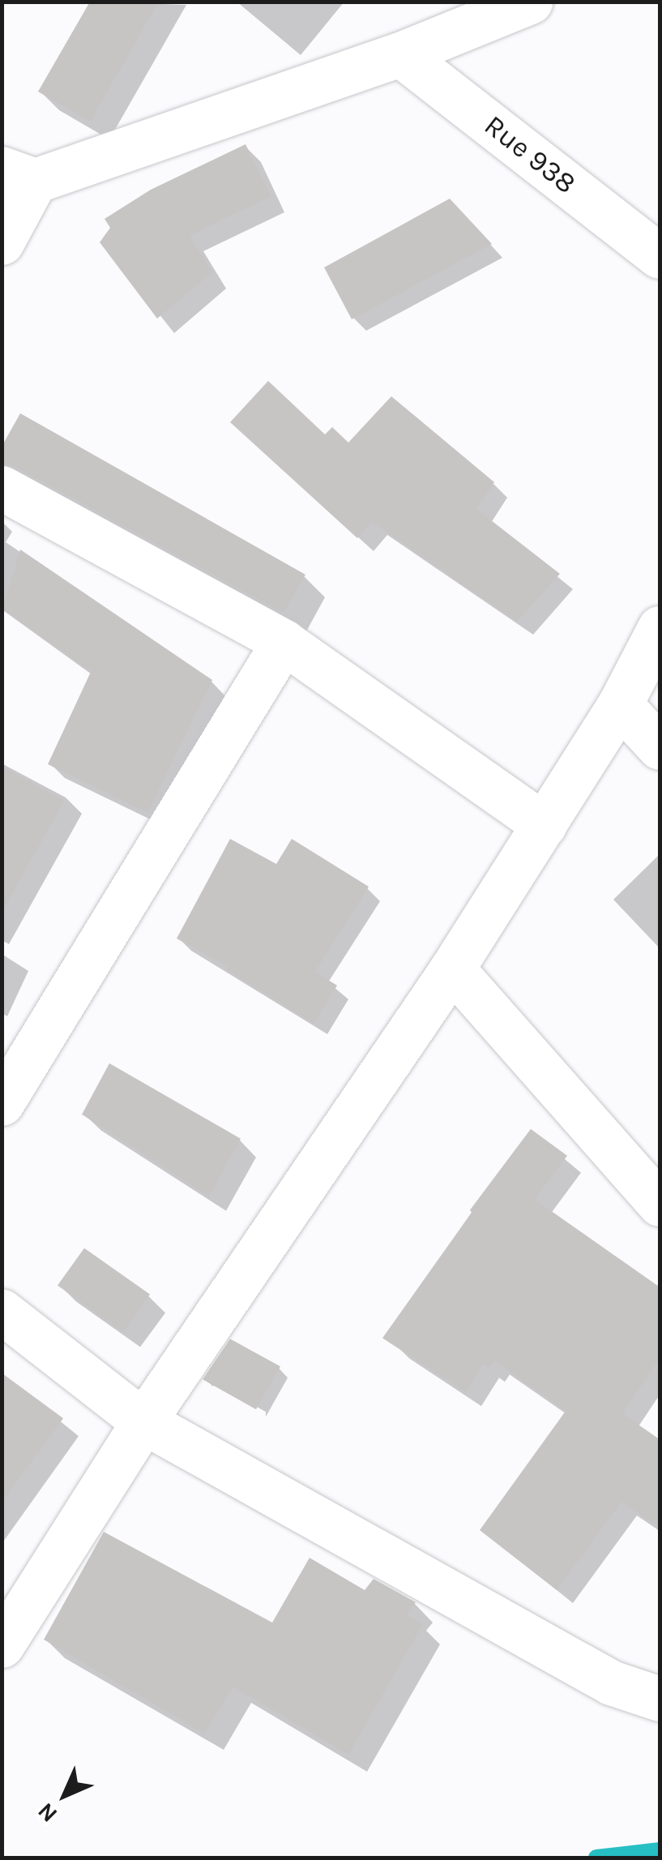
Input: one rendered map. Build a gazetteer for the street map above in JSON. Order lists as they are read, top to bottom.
{
  "streets": {
    "street": ["Rue 938"]
  },
  "north": "bottom left"
}
